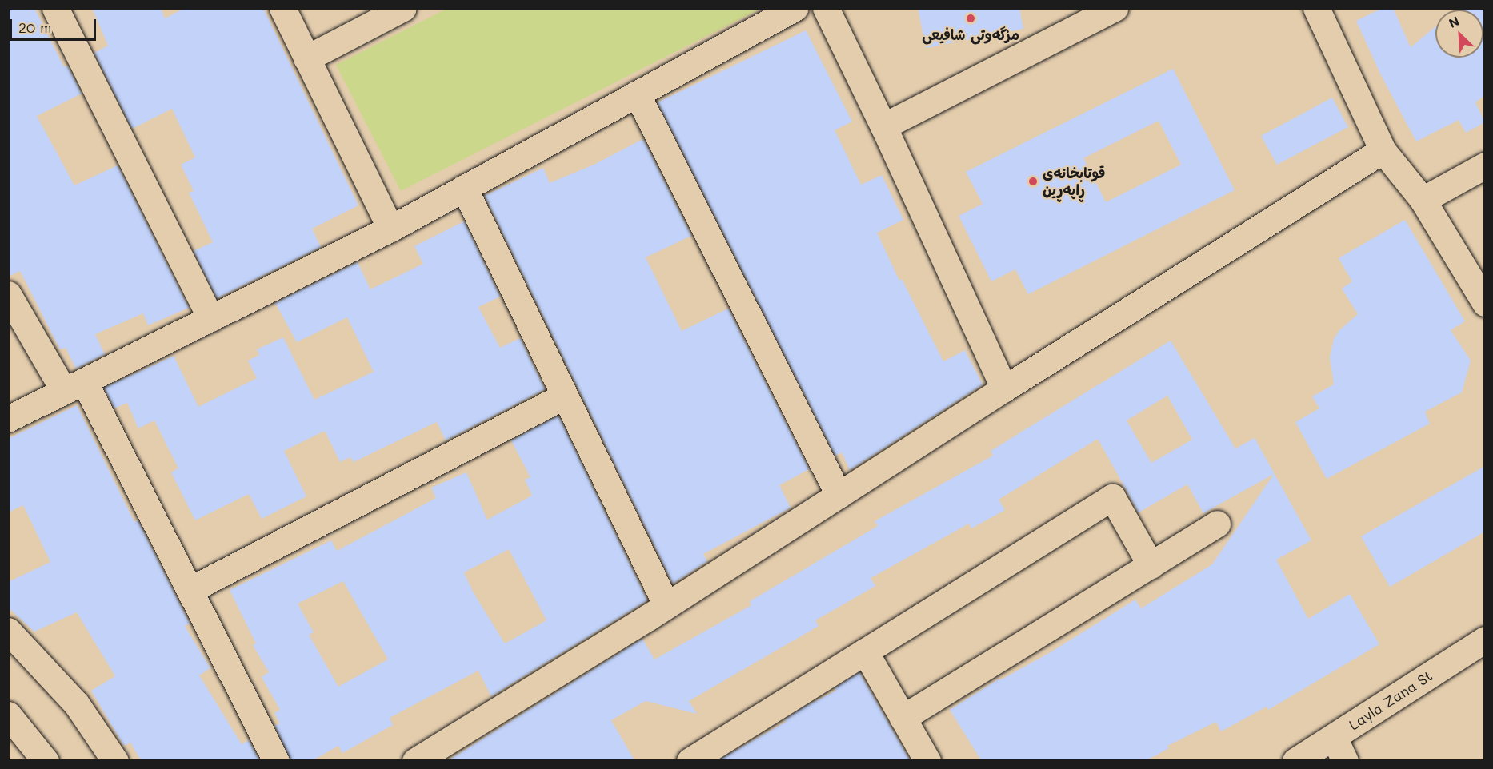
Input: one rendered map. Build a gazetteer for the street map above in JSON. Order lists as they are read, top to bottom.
{
  "streets": {
    "street": ["Layla Zana St"]
  },
  "places": ["مزگەوتی شافیعی", "قوتابخانەی ڕاپەڕین"],
  "scale_bar": "20 m",
  "north": "top left"
}
